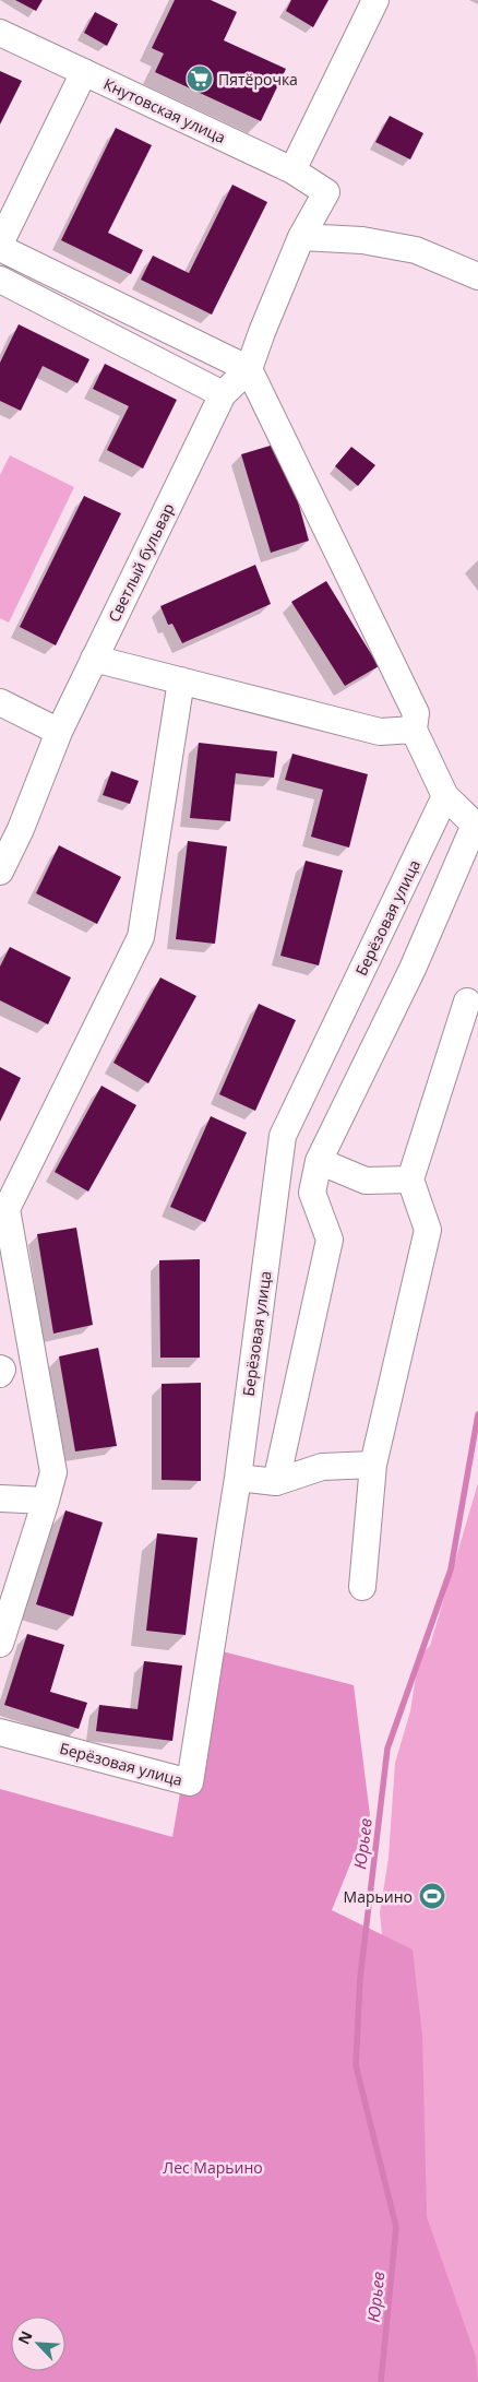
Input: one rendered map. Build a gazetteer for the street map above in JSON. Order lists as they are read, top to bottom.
{
  "streets": {
    "street": ["Кнутовская улица", "Светлый бульвар", "Берёзовая улица"]
  },
  "crossings": [
    ["Кнутовская улица", "Светлый бульвар"]
  ],
  "water": ["Юрьев"],
  "parks": ["Лес Марьино"],
  "places": {
    "supermarket": ["Пятёрочка"],
    "sports": ["Марьино"]
  },
  "north": "top left"
}
